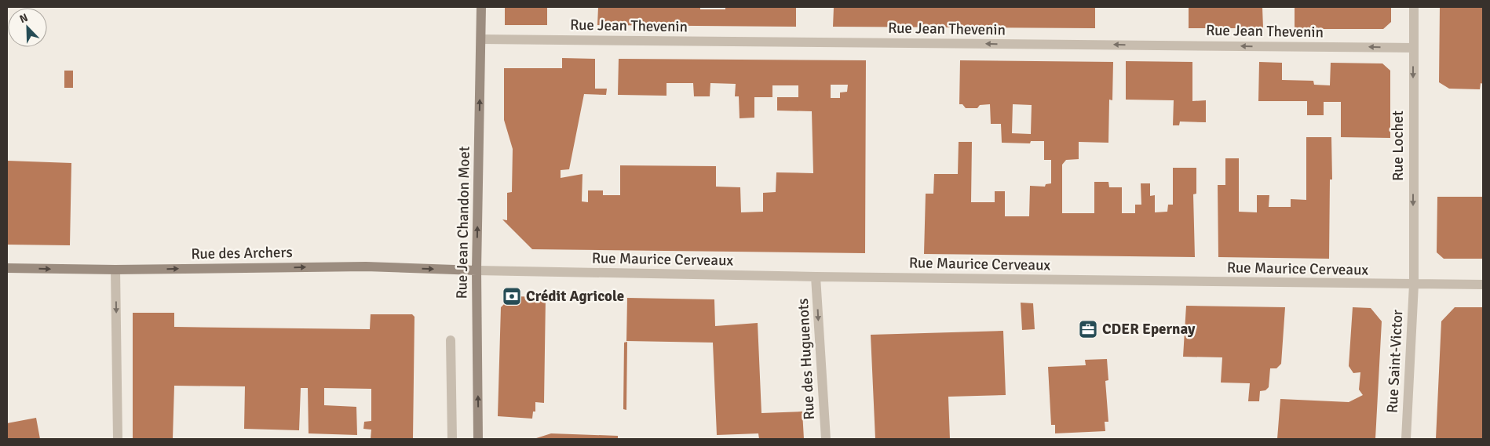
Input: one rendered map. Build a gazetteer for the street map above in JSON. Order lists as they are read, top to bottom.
{
  "streets": {
    "main road": ["Rue Jean Chandon Moet", "Rue des Archers"],
    "street": [
      "Rue Jean Thevenin",
      "Rue Lochet",
      "Rue Maurice Cerveaux",
      "Rue des Huguenots",
      "Rue Saint-Victor"
    ]
  },
  "crossings": [
    ["Rue Jean Thevenin", "Rue Lochet"],
    ["Rue Jean Thevenin", "Rue Jean Chandon Moet"],
    ["Rue Lochet", "Rue Maurice Cerveaux"],
    ["Rue Lochet", "Rue Saint-Victor"],
    ["Rue Jean Chandon Moet", "Rue des Archers"],
    ["Rue Jean Chandon Moet", "Rue Maurice Cerveaux"],
    ["Rue des Archers", "Rue Maurice Cerveaux"],
    ["Rue Maurice Cerveaux", "Rue des Huguenots"],
    ["Rue Maurice Cerveaux", "Rue Saint-Victor"]
  ],
  "one_way": [
    "Rue Jean Thevenin",
    "Rue Lochet",
    "Rue Jean Chandon Moet",
    "Rue des Archers",
    "Rue des Huguenots"
  ],
  "places": {
    "bank": ["Crédit Agricole"],
    "office": ["CDER Epernay"]
  },
  "north": "top left"
}
